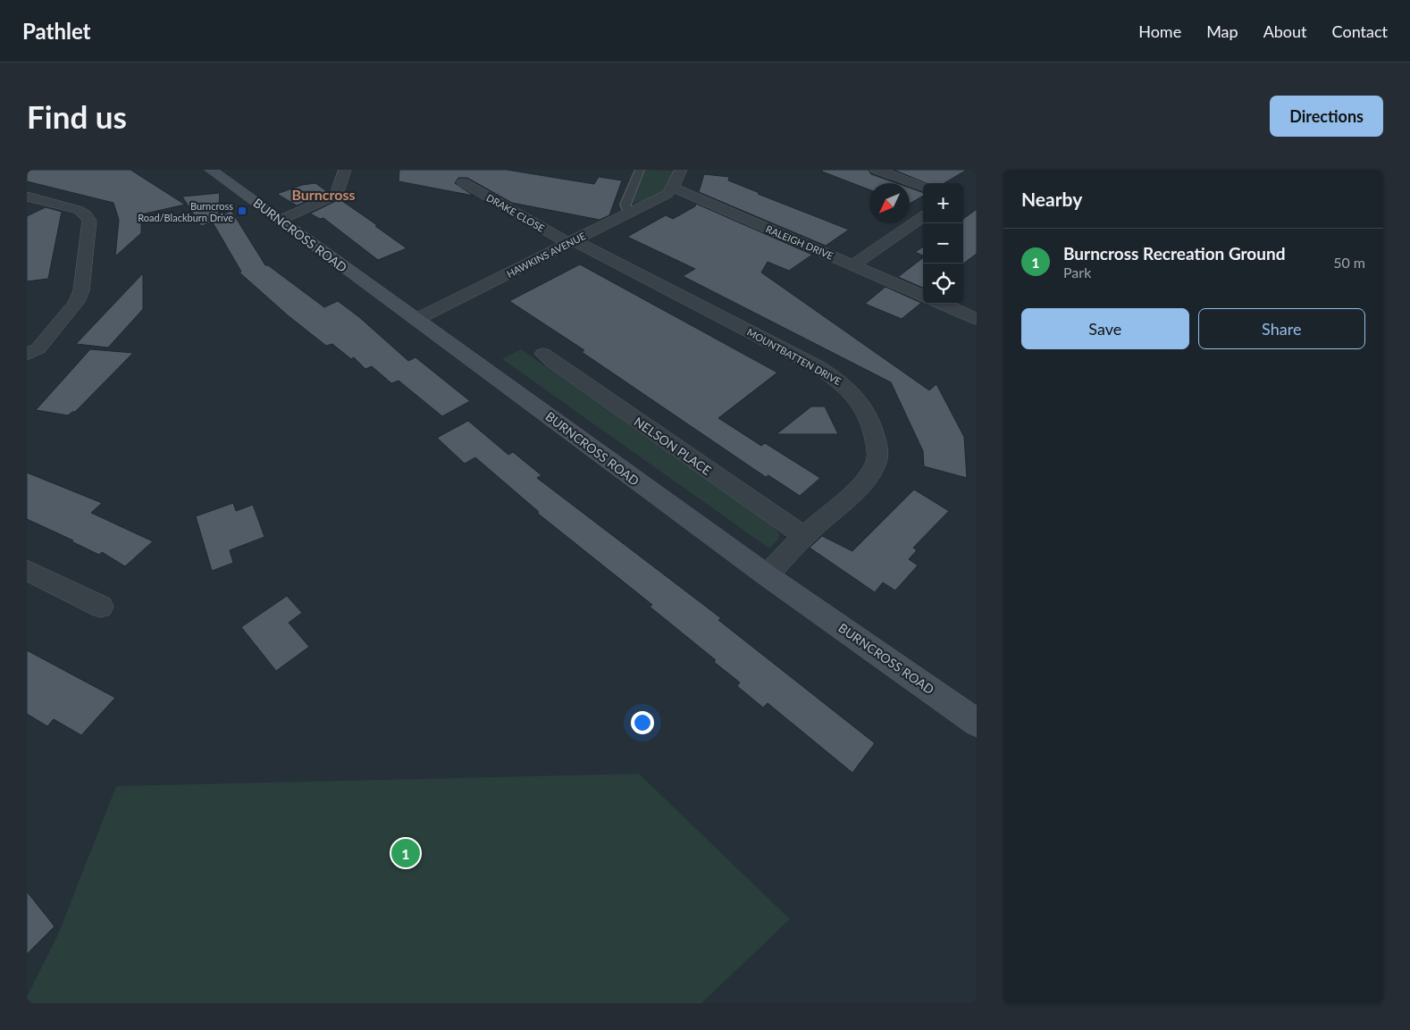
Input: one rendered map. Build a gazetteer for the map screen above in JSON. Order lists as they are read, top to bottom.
{
  "streets": {
    "main road": ["BURNCROSS ROAD"],
    "street": [
      "DRAKE CLOSE",
      "RALEIGH DRIVE",
      "HAWKINS AVENUE",
      "MOUNTBATTEN DRIVE",
      "NELSON PLACE"
    ]
  },
  "crossings": [
    ["DRAKE CLOSE", "HAWKINS AVENUE"],
    ["DRAKE CLOSE", "MOUNTBATTEN DRIVE"],
    ["BURNCROSS ROAD", "HAWKINS AVENUE"],
    ["BURNCROSS ROAD", "MOUNTBATTEN DRIVE"],
    ["RALEIGH DRIVE", "HAWKINS AVENUE"],
    ["HAWKINS AVENUE", "MOUNTBATTEN DRIVE"],
    ["MOUNTBATTEN DRIVE", "NELSON PLACE"]
  ],
  "districts": ["Burncross"],
  "places": {
    "transit": ["Burncross Road/Blackburn Drive"]
  },
  "north": "bottom left",
  "page": {
    "header": "Pathlet",
    "nav": [
      "Home",
      "Map",
      "About",
      "Contact"
    ],
    "buttons": [
      "Directions",
      ["Save", "Share"]
    ],
    "title": "Find us",
    "heading": "Nearby",
    "map_buttons": ["+", "−"],
    "list": [
      {
        "mark": "1",
        "name": "Burncross Recreation Ground",
        "note": "Park",
        "value": "50 m"
      }
    ],
    "pins": "1"
  }
}
